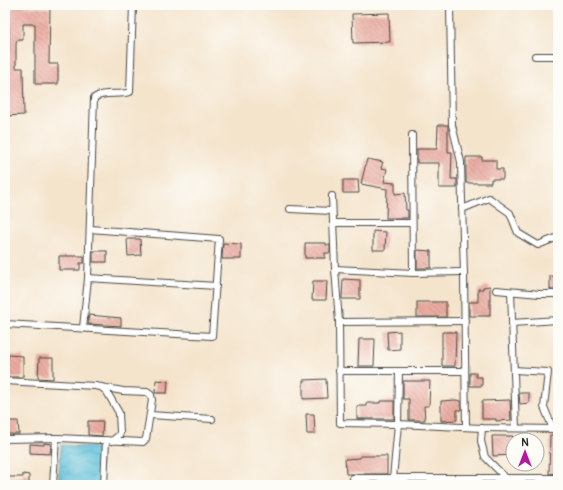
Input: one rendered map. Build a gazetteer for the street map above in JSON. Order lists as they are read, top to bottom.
{
  "north": "top"
}
